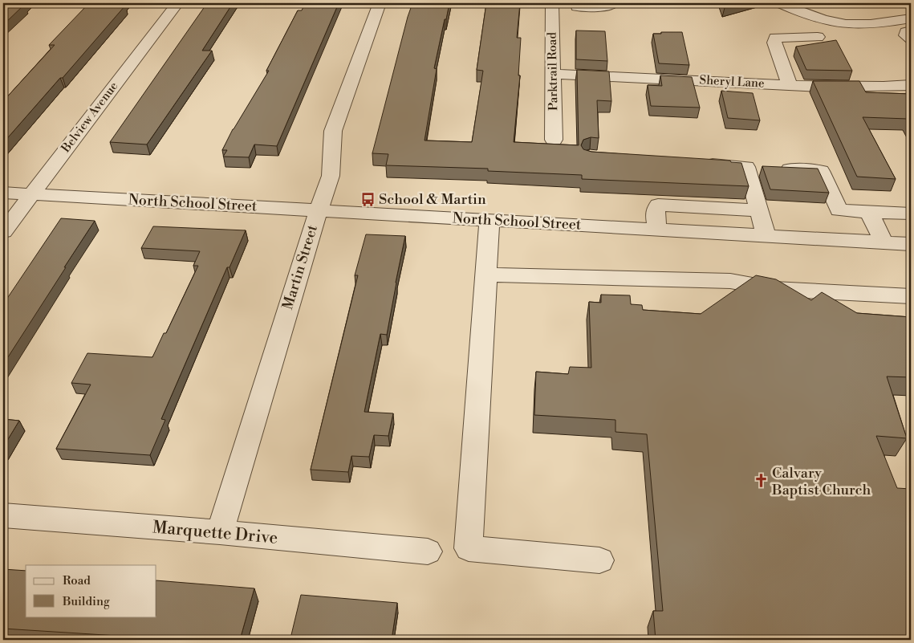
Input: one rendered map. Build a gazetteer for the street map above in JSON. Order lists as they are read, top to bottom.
{
  "streets": {
    "street": [
      "Parktrail Road",
      "Sheryl Lane",
      "Belview Avenue",
      "North School Street",
      "Martin Street",
      "Marquette Drive"
    ]
  },
  "crossings": [
    ["Parktrail Road", "Sheryl Lane"],
    ["Belview Avenue", "North School Street"],
    ["North School Street", "Martin Street"],
    ["Martin Street", "Marquette Drive"]
  ],
  "places": {
    "bus stop": ["School & Martin"],
    "church": ["Calvary Baptist Church"]
  },
  "legend": ["Road", "Building"]
}
